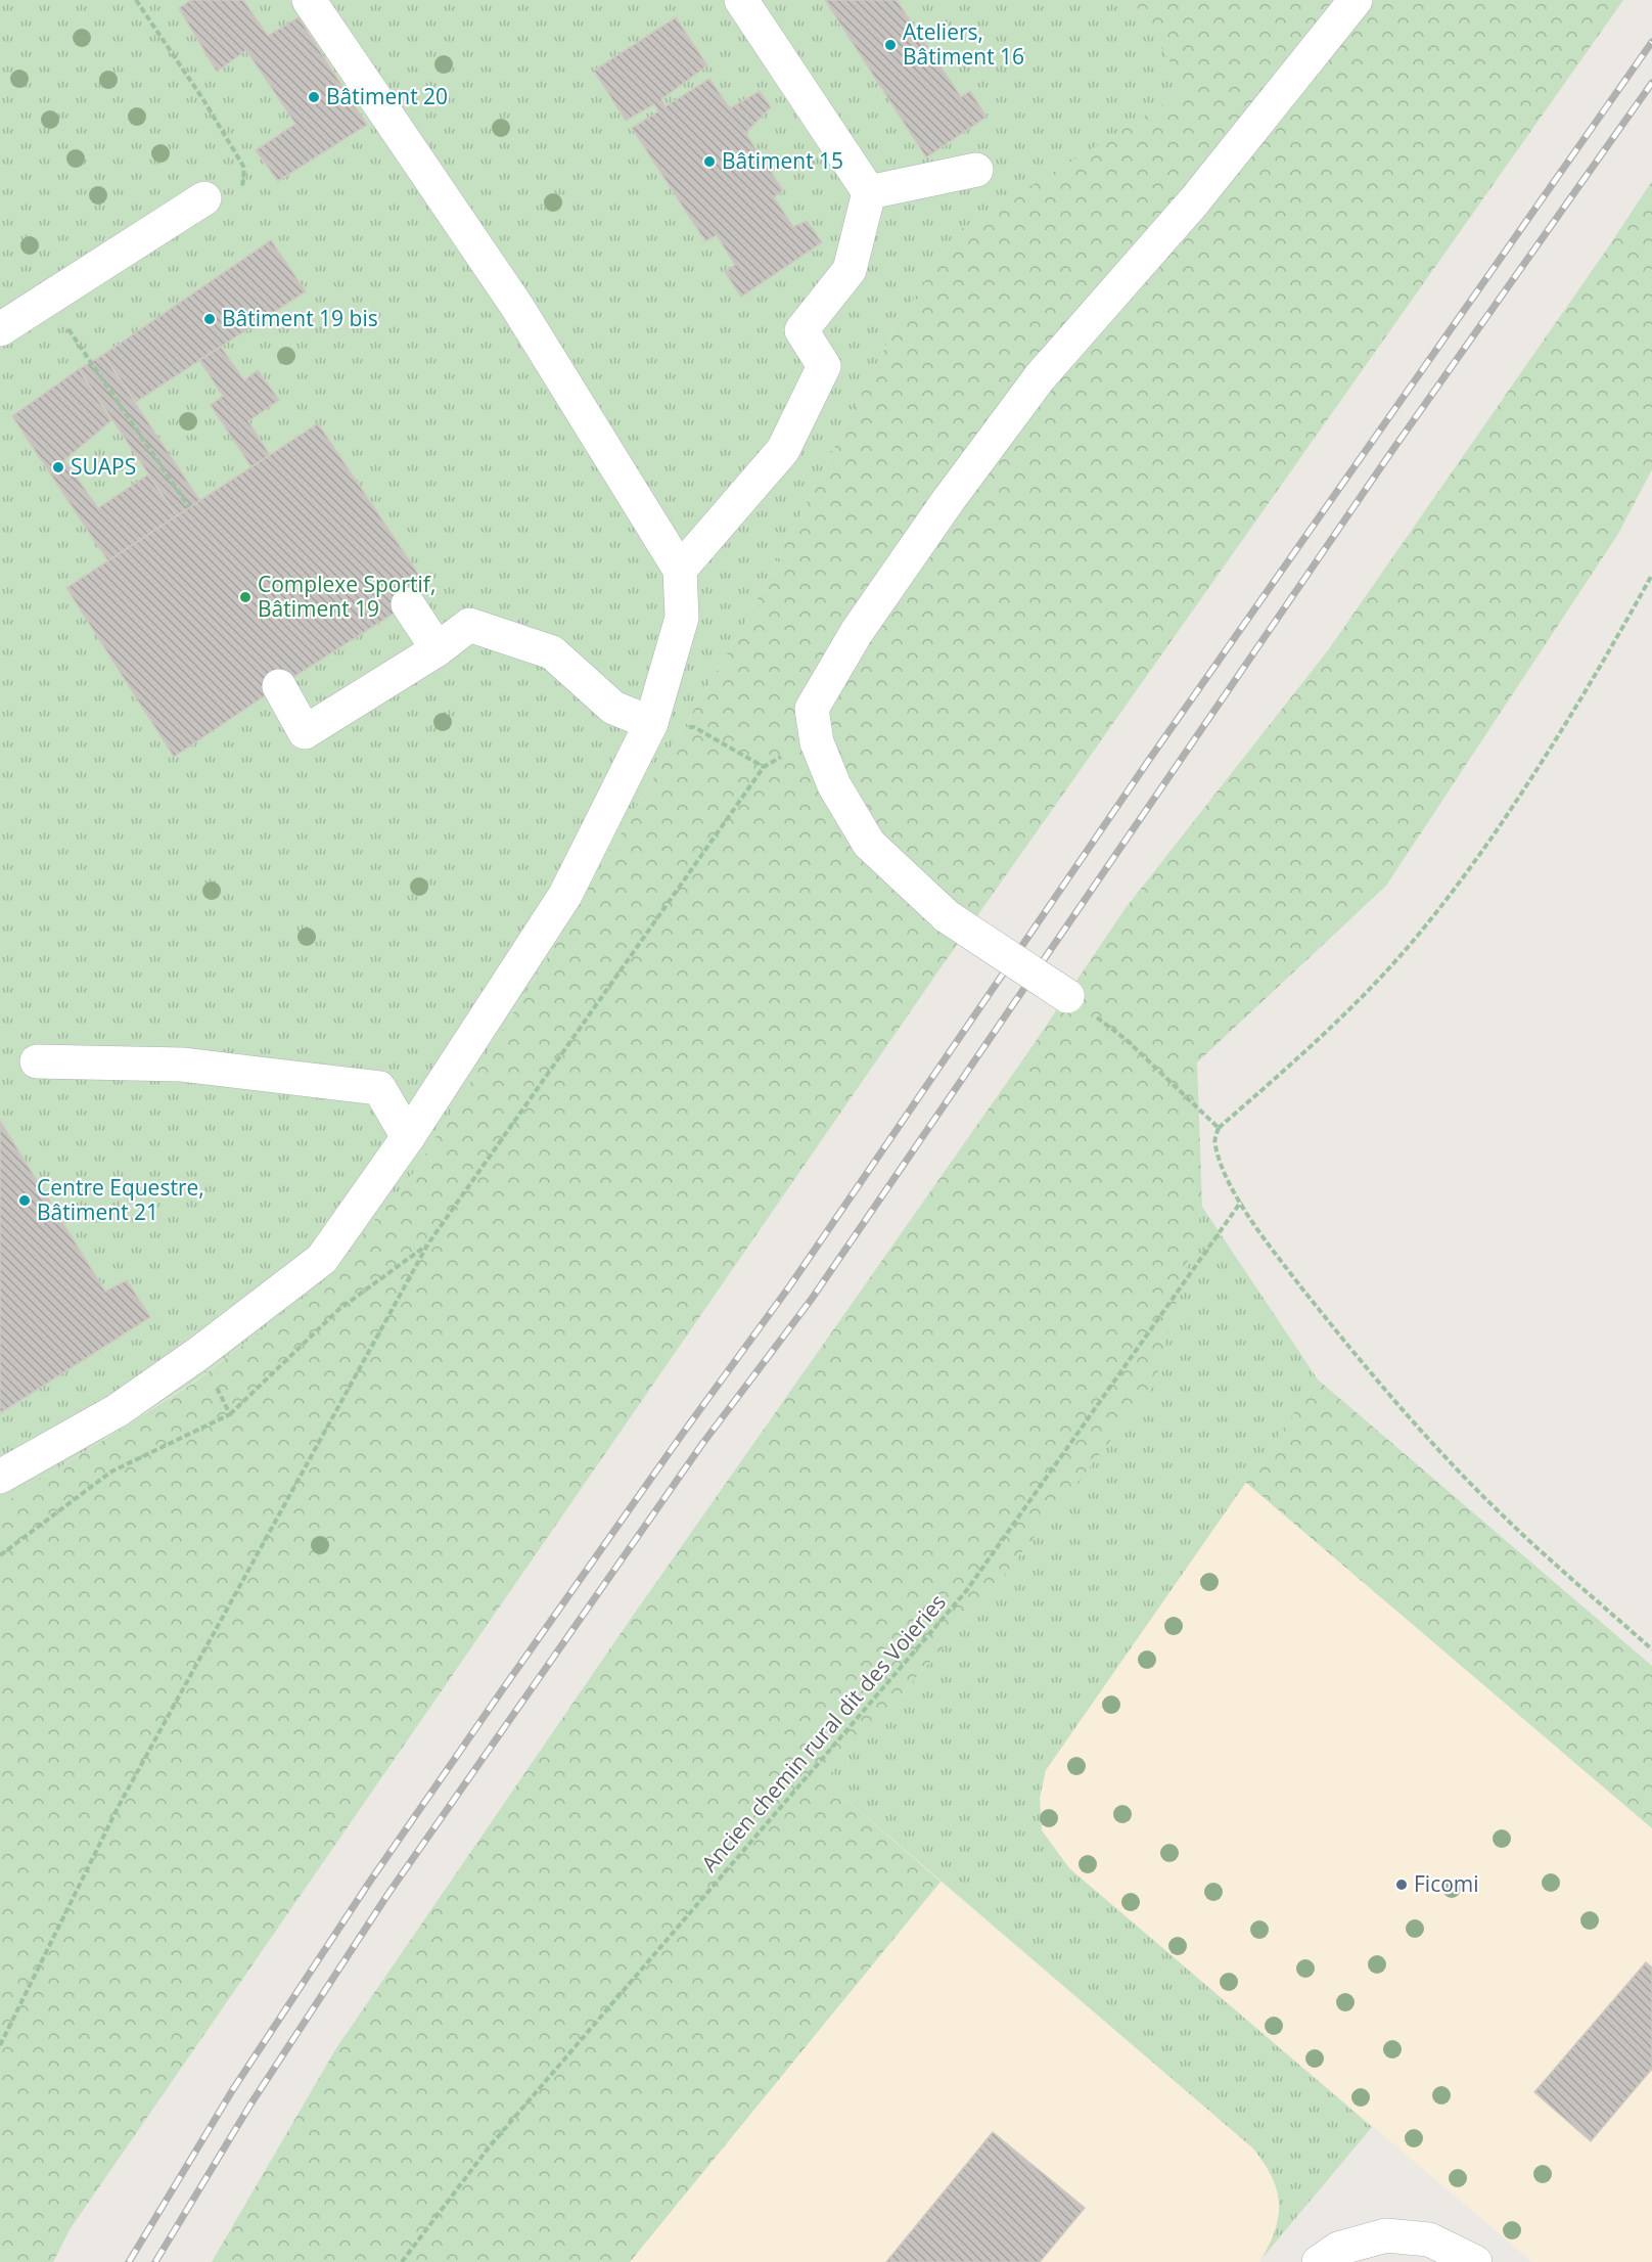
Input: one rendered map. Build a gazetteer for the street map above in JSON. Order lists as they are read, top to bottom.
{
  "streets": {
    "path": ["Ancien chemin rural dit des Voieries"]
  },
  "places": [
    "Ateliers, Bâtiment 16",
    "Bâtiment 20",
    "Bâtiment 15",
    "Bâtiment 19 bis",
    "SUAPS",
    "Complexe Sportif, Bâtiment 19",
    "Centre Equestre, Bâtiment 21",
    "Ficomi"
  ]
}
